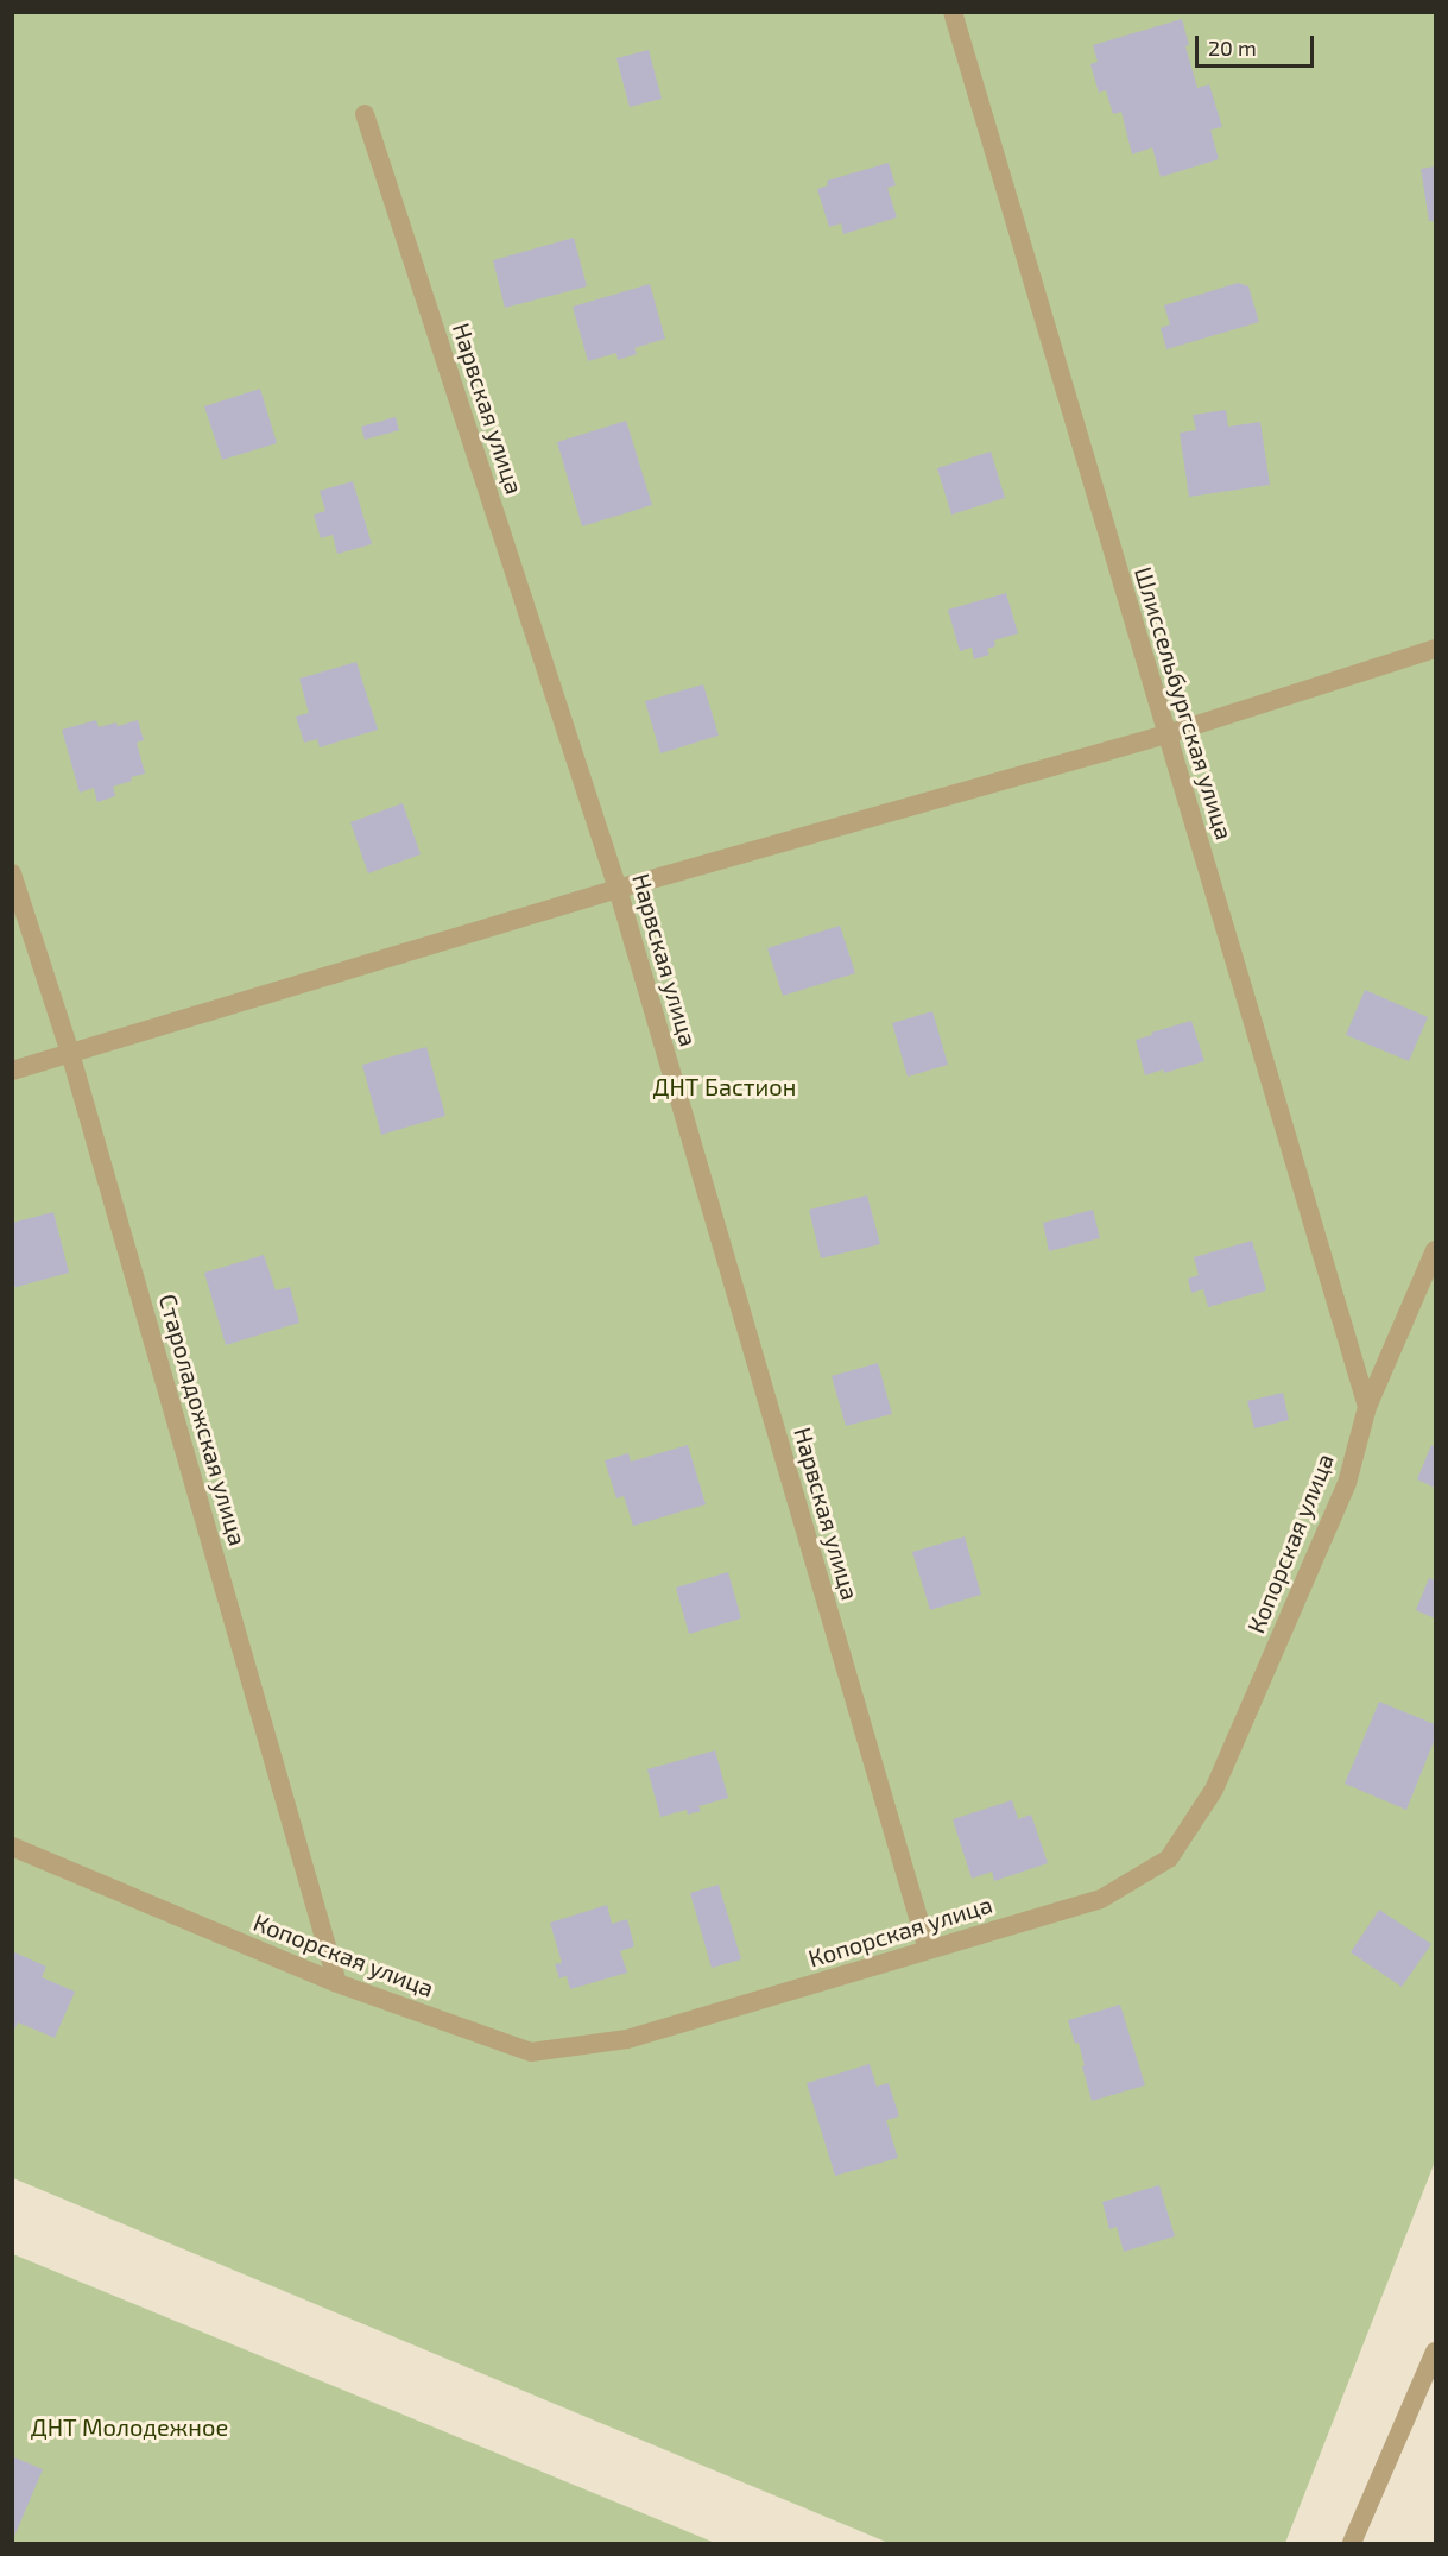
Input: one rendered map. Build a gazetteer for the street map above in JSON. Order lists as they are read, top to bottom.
{
  "streets": {
    "street": [
      "Нарвская улица",
      "Шлиссельбургская улица",
      "Староладожская улица",
      "Копорская улица"
    ]
  },
  "crossings": [
    ["Нарвская улица", "Копорская улица"],
    ["Шлиссельбургская улица", "Копорская улица"],
    ["Староладожская улица", "Копорская улица"]
  ],
  "parks": ["ДНТ Бастион", "ДНТ Молодежное"],
  "scale_bar": "20 m"
}
